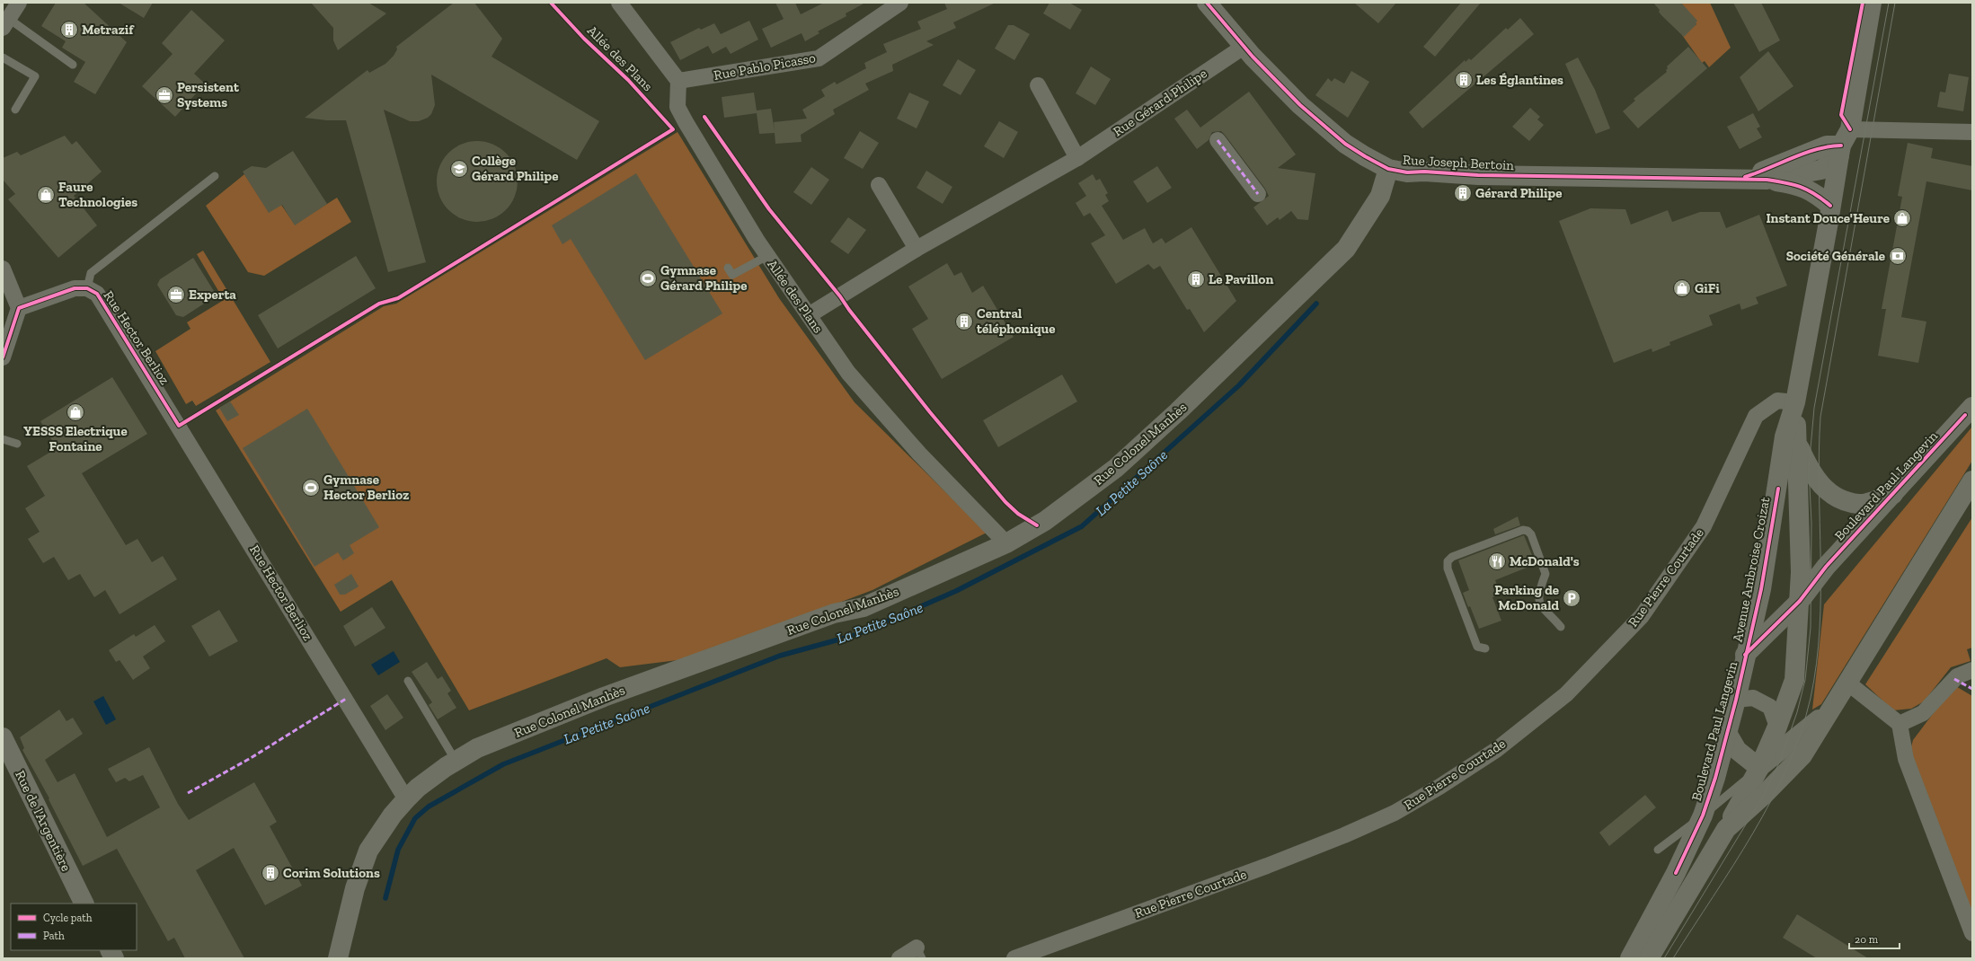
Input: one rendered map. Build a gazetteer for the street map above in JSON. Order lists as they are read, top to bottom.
{
  "streets": {
    "street": [
      "Allée des Plans",
      "Rue Pablo Picasso",
      "Rue Gérard Philipe",
      "Rue Joseph Bertoin",
      "Rue Hector Berlioz",
      "Rue Colonel Manhès",
      "Boulevard Paul Langevin",
      "Avenue Ambroise Croizat",
      "Rue Pierre Courtade",
      "Rue de l'Argentière"
    ]
  },
  "crossings": [
    ["Allée des Plans", "Rue Pablo Picasso"],
    ["Allée des Plans", "Rue Gérard Philipe"],
    ["Allée des Plans", "Rue Colonel Manhès"],
    ["Rue Gérard Philipe", "Rue Joseph Bertoin"],
    ["Rue Joseph Bertoin", "Rue Colonel Manhès"],
    ["Rue Joseph Bertoin", "Avenue Ambroise Croizat"],
    ["Rue Hector Berlioz", "Rue Colonel Manhès"],
    ["Boulevard Paul Langevin", "Avenue Ambroise Croizat"],
    ["Avenue Ambroise Croizat", "Rue Pierre Courtade"]
  ],
  "water": ["La Petite Saône"],
  "places": {
    "building": [
      "Metrazif",
      "Les Églantines",
      "Gérard Philipe",
      "Le Pavillon",
      "Central téléphonique",
      "Corim Solutions"
    ],
    "office": ["Persistent Systems", "Experta"],
    "school or university": ["Collège Gérard Philipe"],
    "shop": [
      "Faure Technologies",
      "Instant Douce'Heure",
      "GiFi",
      "YESSS Electrique Fontaine"
    ],
    "bank": ["Société Générale"],
    "sports": ["Gymnase Gérard Philipe", "Gymnase Hector Berlioz"],
    "restaurant": ["McDonald's"],
    "parking": ["Parking de McDonald"]
  },
  "legend": ["Cycle path", "Path"],
  "scale_bar": "20 m"
}
